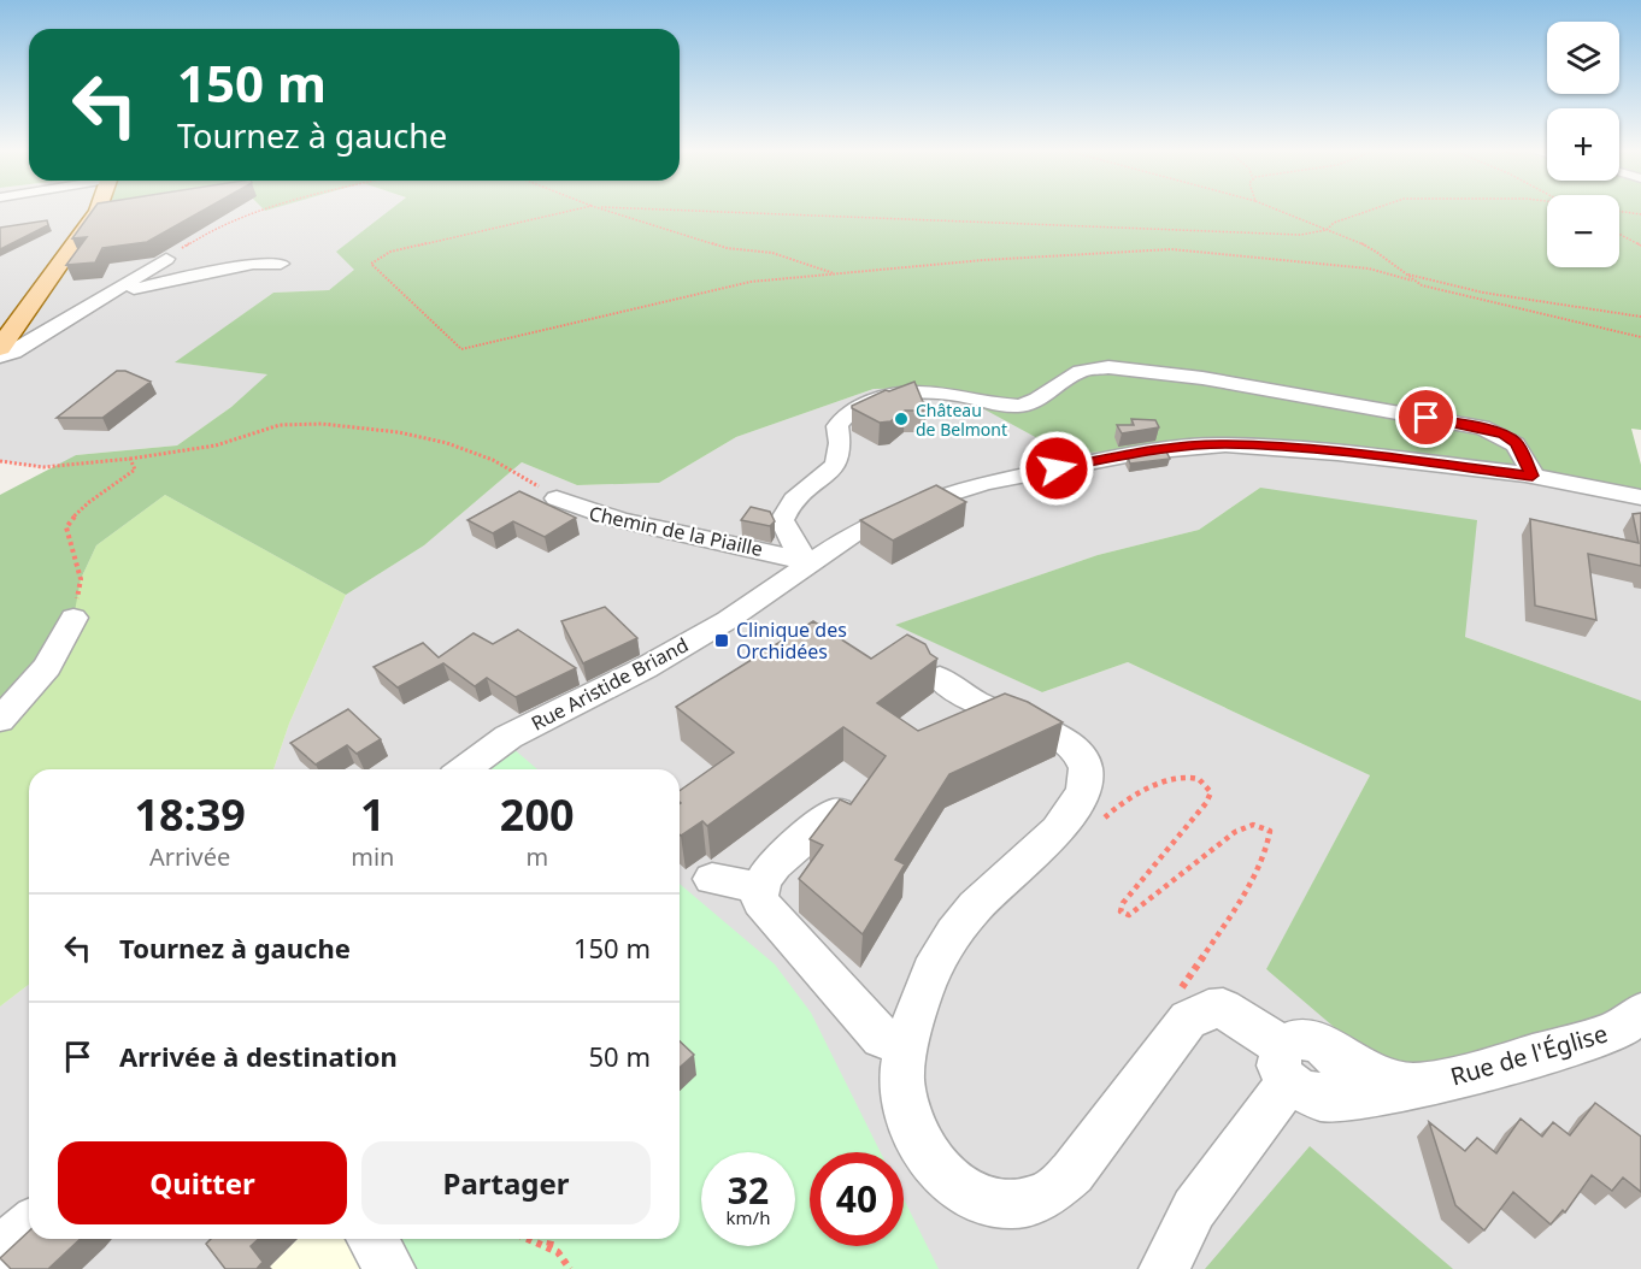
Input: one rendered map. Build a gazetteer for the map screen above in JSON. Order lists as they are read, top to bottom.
{
  "streets": {
    "street": ["Chemin de la Piaille", "Rue Aristide Briand", "Rue de l'Église"]
  },
  "crossings": [
    ["Chemin de la Piaille", "Rue Aristide Briand"]
  ],
  "places": {
    "other": ["Château de Belmont"],
    "transit": ["Clinique des Orchidées"]
  },
  "page": {
    "map_buttons": ["+", "−"],
    "turn": ["150 m", "Tournez à gauche"],
    "eta": [
      "18:39",
      "Arrivée",
      "1",
      "min",
      "200",
      "m"
    ],
    "list": [
      {
        "name": "Tournez à gauche",
        "value": "150 m"
      },
      {
        "name": "Arrivée à destination",
        "value": "50 m"
      }
    ],
    "buttons": ["Quitter", "Partager"],
    "speed": "32 km/h",
    "limit": "40"
  }
}
